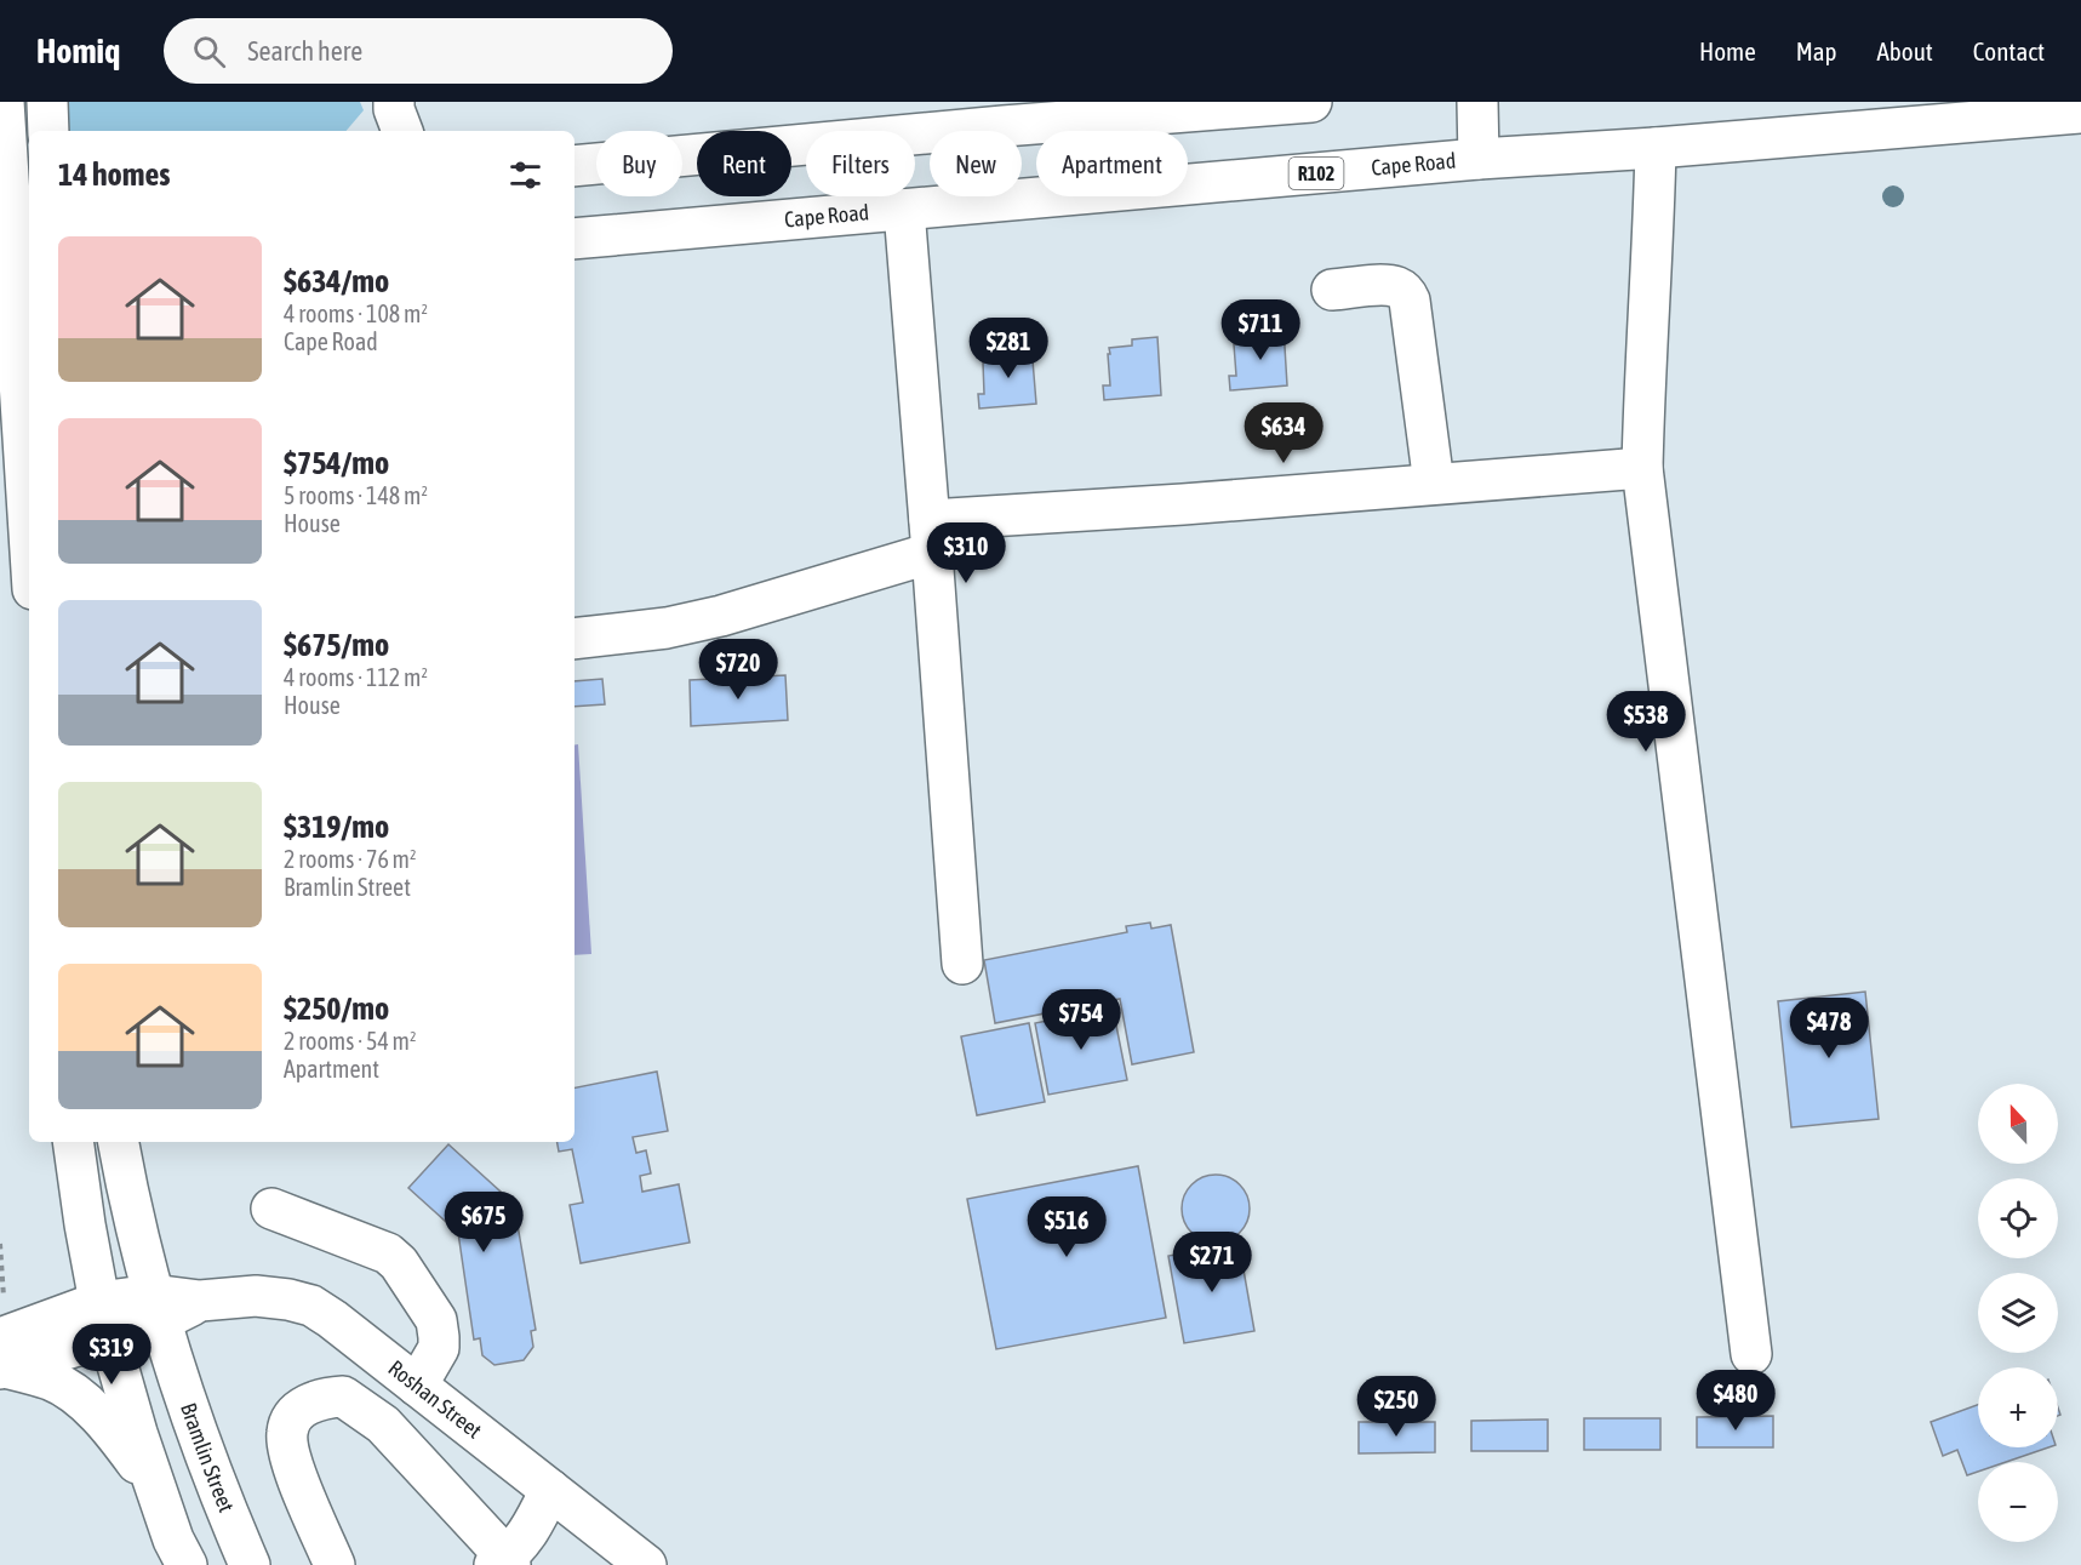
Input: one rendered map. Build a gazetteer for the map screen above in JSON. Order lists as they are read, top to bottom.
{
  "streets": {
    "main road": [
      "Cape Road",
      "R102",
      "Roshan Street",
      "Bramlin Street"
    ]
  },
  "crossings": [
    ["Roshan Street", "Bramlin Street"]
  ],
  "north": "top",
  "page": {
    "header": "Homiq",
    "search": "Search here",
    "nav": [
      "Home",
      "Map",
      "About",
      "Contact"
    ],
    "chip": [
      "Buy",
      "Rent",
      "Filters",
      "New",
      "Apartment"
    ],
    "heading": "14 homes",
    "list": [
      {
        "name": "$634/mo",
        "note": "4 rooms · 108 m² · Cape Road"
      },
      {
        "name": "$754/mo",
        "note": "5 rooms · 148 m² · House"
      },
      {
        "name": "$675/mo",
        "note": "4 rooms · 112 m² · House"
      },
      {
        "name": "$319/mo",
        "note": "2 rooms · 76 m² · Bramlin Street"
      },
      {
        "name": "$250/mo",
        "note": "2 rooms · 54 m² · Apartment"
      }
    ],
    "price": [
      "$711",
      "$281",
      "$634",
      "$310",
      "$720",
      "$538",
      "$754",
      "$478",
      "$675",
      "$516",
      "$271",
      "$319",
      "$480",
      "$250"
    ],
    "map_buttons": ["+", "−"]
  }
}
